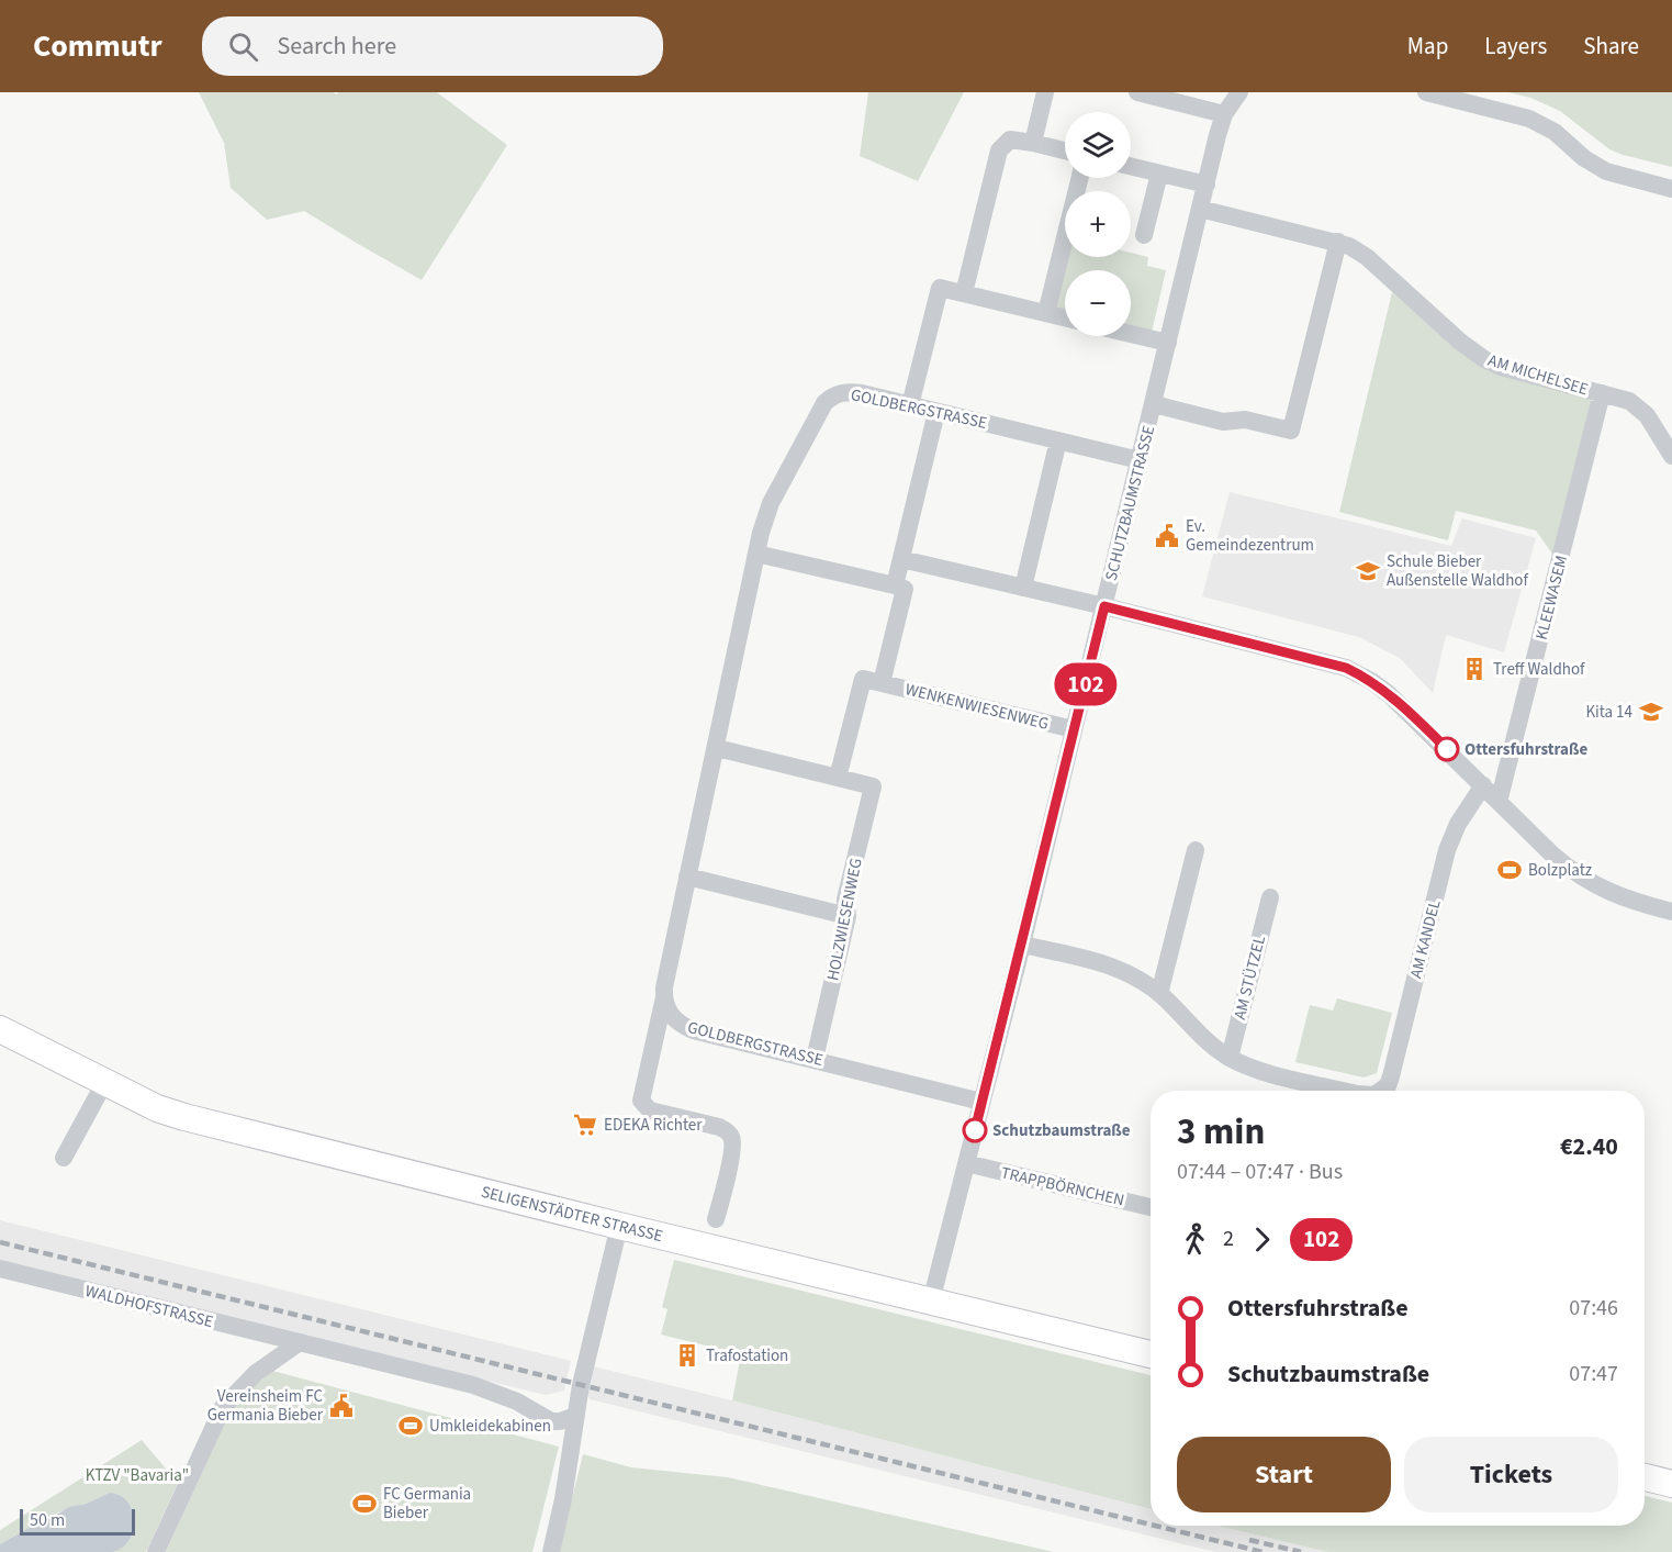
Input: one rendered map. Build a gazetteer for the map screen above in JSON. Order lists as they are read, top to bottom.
{
  "streets": {
    "street": [
      "AM MICHELSEE",
      "GOLDBERGSTRASSE",
      "SCHUTZBAUMSTRASSE",
      "KLEEWASEM",
      "WENKENWIESENWEG",
      "HOLZWIESENWEG",
      "AM KANDEL",
      "AM STÜTZEL",
      "TRAPPBÖRNCHEN",
      "SELIGENSTÄDTER STRASSE",
      "WALDHOFSTRASSE"
    ]
  },
  "crossings": [
    ["AM MICHELSEE", "SCHUTZBAUMSTRASSE"],
    ["AM MICHELSEE", "KLEEWASEM"],
    ["GOLDBERGSTRASSE", "SCHUTZBAUMSTRASSE"],
    ["GOLDBERGSTRASSE", "HOLZWIESENWEG"],
    ["SCHUTZBAUMSTRASSE", "WENKENWIESENWEG"],
    ["SCHUTZBAUMSTRASSE", "TRAPPBÖRNCHEN"],
    ["SCHUTZBAUMSTRASSE", "SELIGENSTÄDTER STRASSE"]
  ],
  "parks": ["KTZV \"Bavaria\""],
  "places": {
    "public building": ["Ev. Gemeindezentrum", "Vereinsheim FC Germania Bieber"],
    "school or university": ["Schule Bieber Außenstelle Waldhof", "Kita 14"],
    "building": ["Treff Waldhof", "Trafostation"],
    "other": ["Ottersfuhrstraße", "Schutzbaumstraße"],
    "sports": ["Bolzplatz", "Umkleidekabinen", "FC Germania Bieber"],
    "supermarket": ["EDEKA Richter"]
  },
  "lines": ["bus line 102"],
  "scale_bar": "50 m",
  "page": {
    "header": "Commutr",
    "search": "Search here",
    "nav": ["Map", "Layers", "Share"],
    "on_map": "102",
    "map_buttons": ["+", "−"],
    "heading": ["3 min", "07:44 – 07:47 · Bus", "€2.40"],
    "legs": ["2", "102"],
    "list": [
      {
        "name": "Ottersfuhrstraße",
        "value": "07:46"
      },
      {
        "name": "Schutzbaumstraße",
        "value": "07:47"
      }
    ],
    "buttons": ["Start", "Tickets"],
    "scale": "50 m"
  }
}
